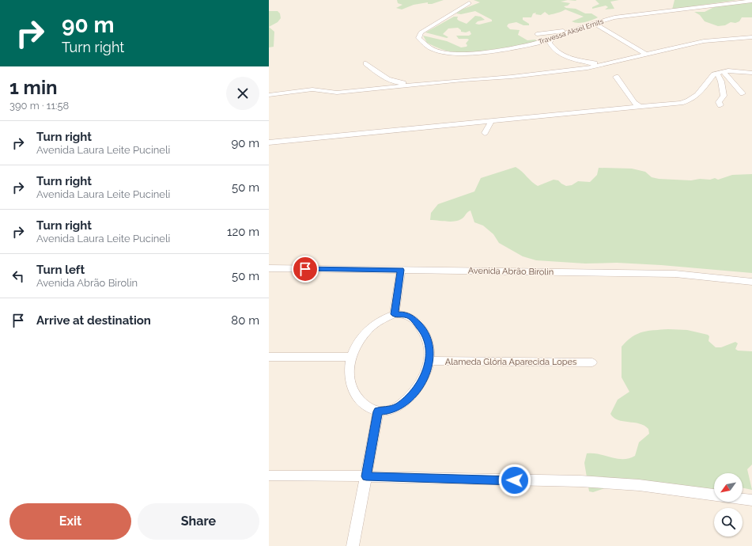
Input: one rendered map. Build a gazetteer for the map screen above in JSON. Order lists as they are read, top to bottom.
{
  "streets": {
    "street": ["Travessa Aksel Ernits", "Avenida Abrão Birolin", "Alameda Glória Aparecida Lopes"]
  },
  "north": "bottom left",
  "page": {
    "turn": ["90 m", "Turn right"],
    "heading": ["1 min", "390 m · 11:58"],
    "list": [
      {
        "name": "Turn right",
        "note": "Avenida Laura Leite Pucineli",
        "value": "90 m"
      },
      {
        "name": "Turn right",
        "note": "Avenida Laura Leite Pucineli",
        "value": "50 m"
      },
      {
        "name": "Turn right",
        "note": "Avenida Laura Leite Pucineli",
        "value": "120 m"
      },
      {
        "name": "Turn left",
        "note": "Avenida Abrão Birolin",
        "value": "50 m"
      },
      {
        "name": "Arrive at destination",
        "value": "80 m"
      }
    ],
    "buttons": ["Exit", "Share"]
  }
}
